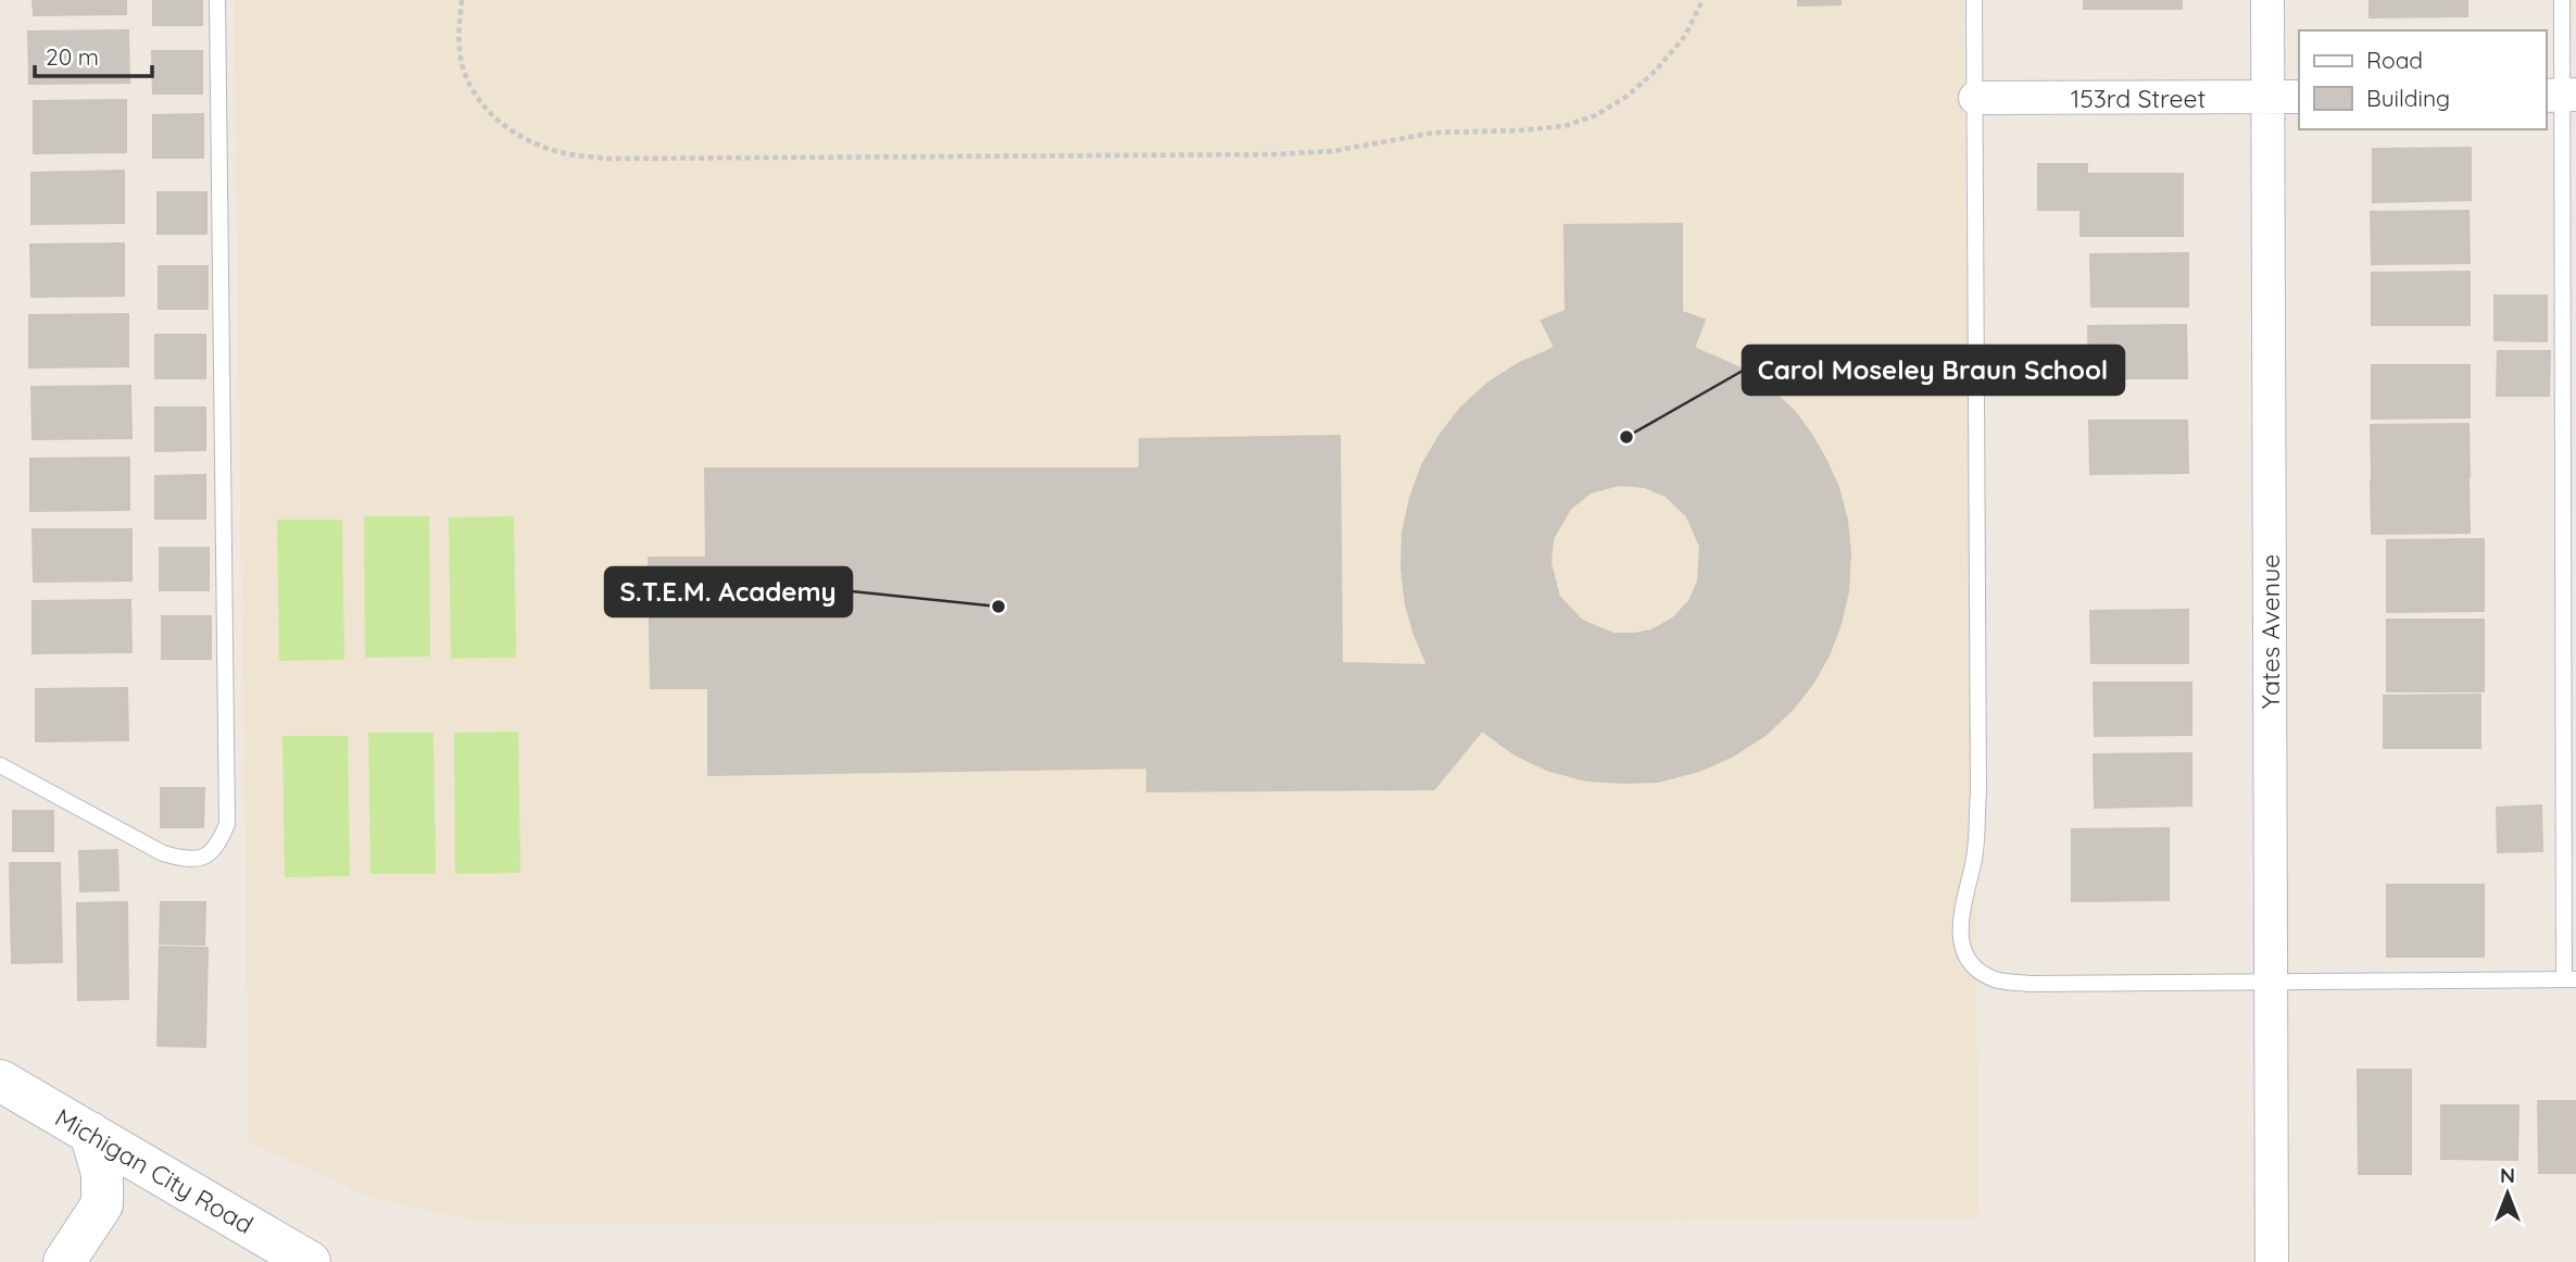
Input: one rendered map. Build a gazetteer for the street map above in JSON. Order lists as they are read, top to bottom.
{
  "streets": {
    "street": ["153rd Street", "Yates Avenue", "Michigan City Road"]
  },
  "crossings": [
    ["153rd Street", "Yates Avenue"]
  ],
  "places": ["Carol Moseley Braun School", "S.T.E.M. Academy"],
  "legend": ["Road", "Building"],
  "scale_bar": "20 m",
  "north": "top"
}
